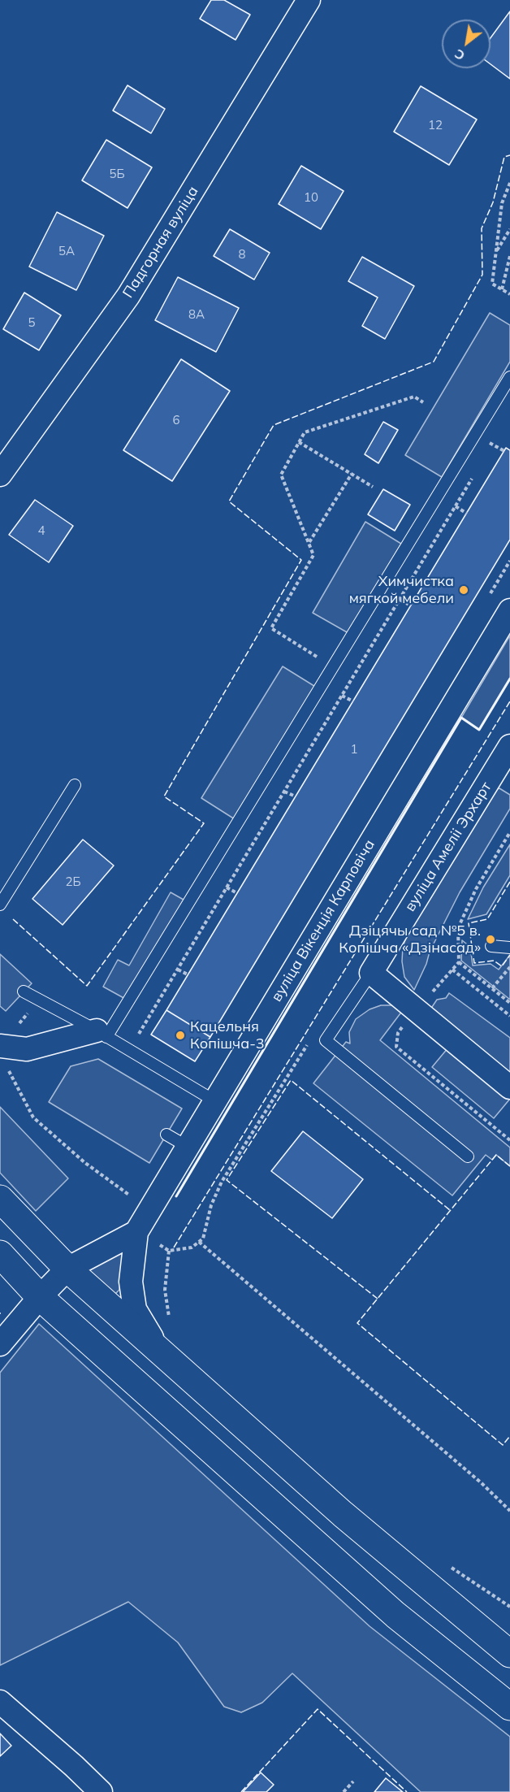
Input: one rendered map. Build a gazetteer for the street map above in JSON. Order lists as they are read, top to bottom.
{
  "streets": {
    "street": ["Падгорная вуліца", "вуліца Амеліі Эрхарт", "вуліца Вікенція Карповіча"]
  },
  "places": ["Химчистка мягкой мебели", "Дзіцячы сад №5 в. Копішча «Дзінасад»", "Кацельня Копішча-3"],
  "house_numbers": [
    "12",
    "5Б",
    "10",
    "5А",
    "8",
    "8А",
    "5",
    "6",
    "4",
    "1",
    "2Б"
  ],
  "north": "bottom left"
}
